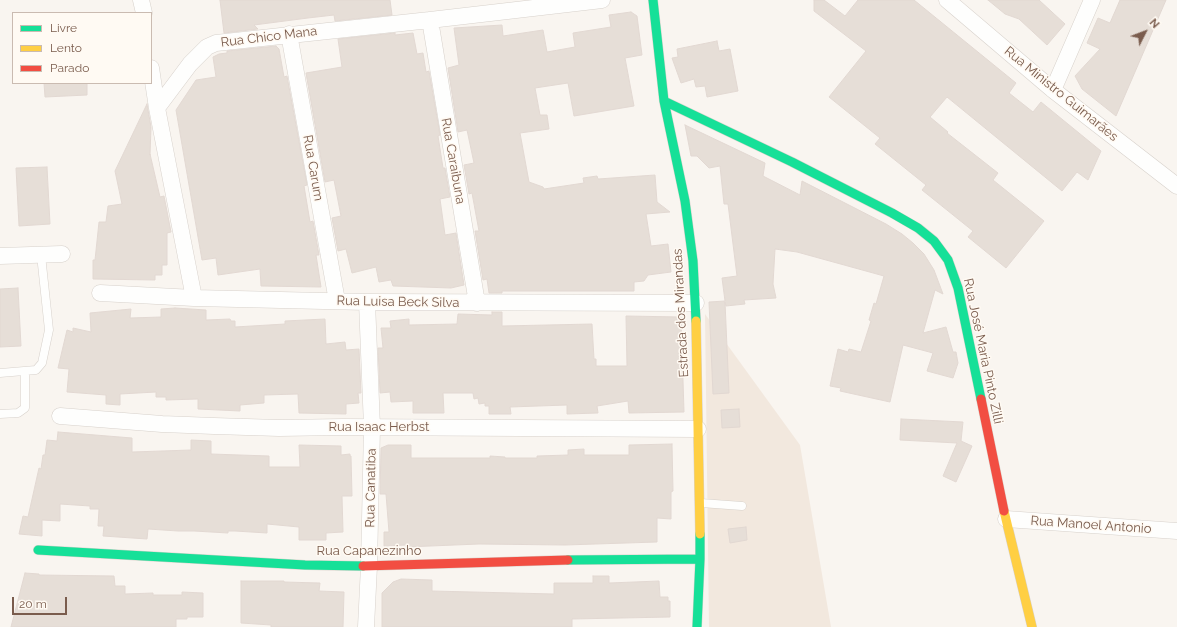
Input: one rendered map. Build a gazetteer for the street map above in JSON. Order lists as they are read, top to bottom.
{
  "streets": {
    "street": [
      "Rua Chico Mana",
      "Rua Ministro Guimarães",
      "Rua Caraibuna",
      "Rua Carum",
      "Rua Luisa Beck Silva",
      "Estrada dos Mirandas",
      "Rua José Maria Pinto Zilli",
      "Rua Isaac Herbst",
      "Rua Canatiba",
      "Rua Manoel Antonio",
      "Rua Capanezinho"
    ]
  },
  "crossings": [
    ["Rua Chico Mana", "Rua Caraibuna"],
    ["Rua Chico Mana", "Rua Carum"],
    ["Rua Caraibuna", "Rua Luisa Beck Silva"],
    ["Rua Carum", "Rua Luisa Beck Silva"],
    ["Rua Luisa Beck Silva", "Estrada dos Mirandas"],
    ["Rua Luisa Beck Silva", "Rua Canatiba"],
    ["Estrada dos Mirandas", "Rua José Maria Pinto Zilli"],
    ["Estrada dos Mirandas", "Rua Isaac Herbst"],
    ["Estrada dos Mirandas", "Rua Capanezinho"],
    ["Rua José Maria Pinto Zilli", "Rua Manoel Antonio"],
    ["Rua Isaac Herbst", "Rua Canatiba"],
    ["Rua Canatiba", "Rua Capanezinho"]
  ],
  "legend": ["Livre", "Lento", "Parado"],
  "scale_bar": "20 m",
  "north": "top right"
}
